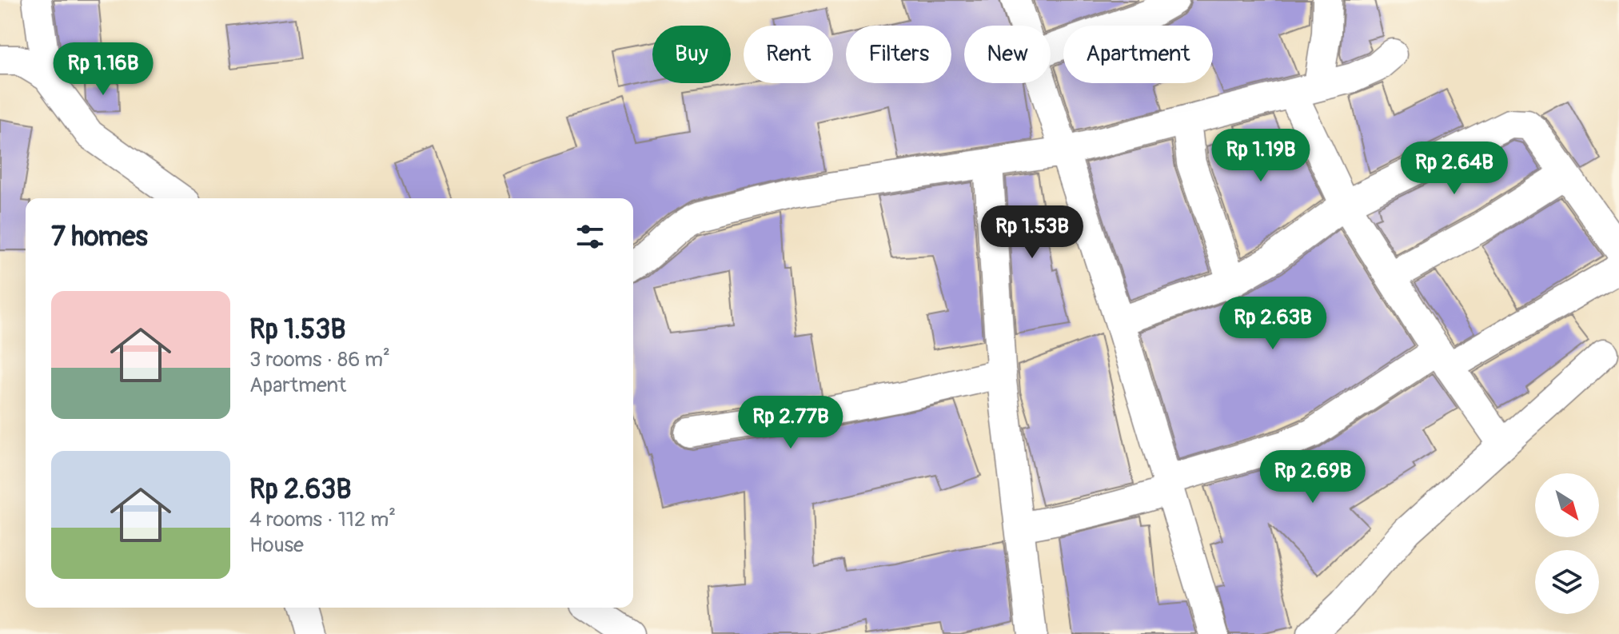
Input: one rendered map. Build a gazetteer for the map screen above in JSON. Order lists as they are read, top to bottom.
{
  "north": "bottom right",
  "page": {
    "chip": [
      "Buy",
      "Rent",
      "Filters",
      "New",
      "Apartment"
    ],
    "price": [
      "Rp 1.16B",
      "Rp 1.19B",
      "Rp 2.64B",
      "Rp 1.53B",
      "Rp 2.63B",
      "Rp 2.77B",
      "Rp 2.69B"
    ],
    "heading": "7 homes",
    "list": [
      {
        "name": "Rp 1.53B",
        "note": "3 rooms · 86 m² · Apartment"
      },
      {
        "name": "Rp 2.63B",
        "note": "4 rooms · 112 m² · House"
      }
    ]
  }
}
